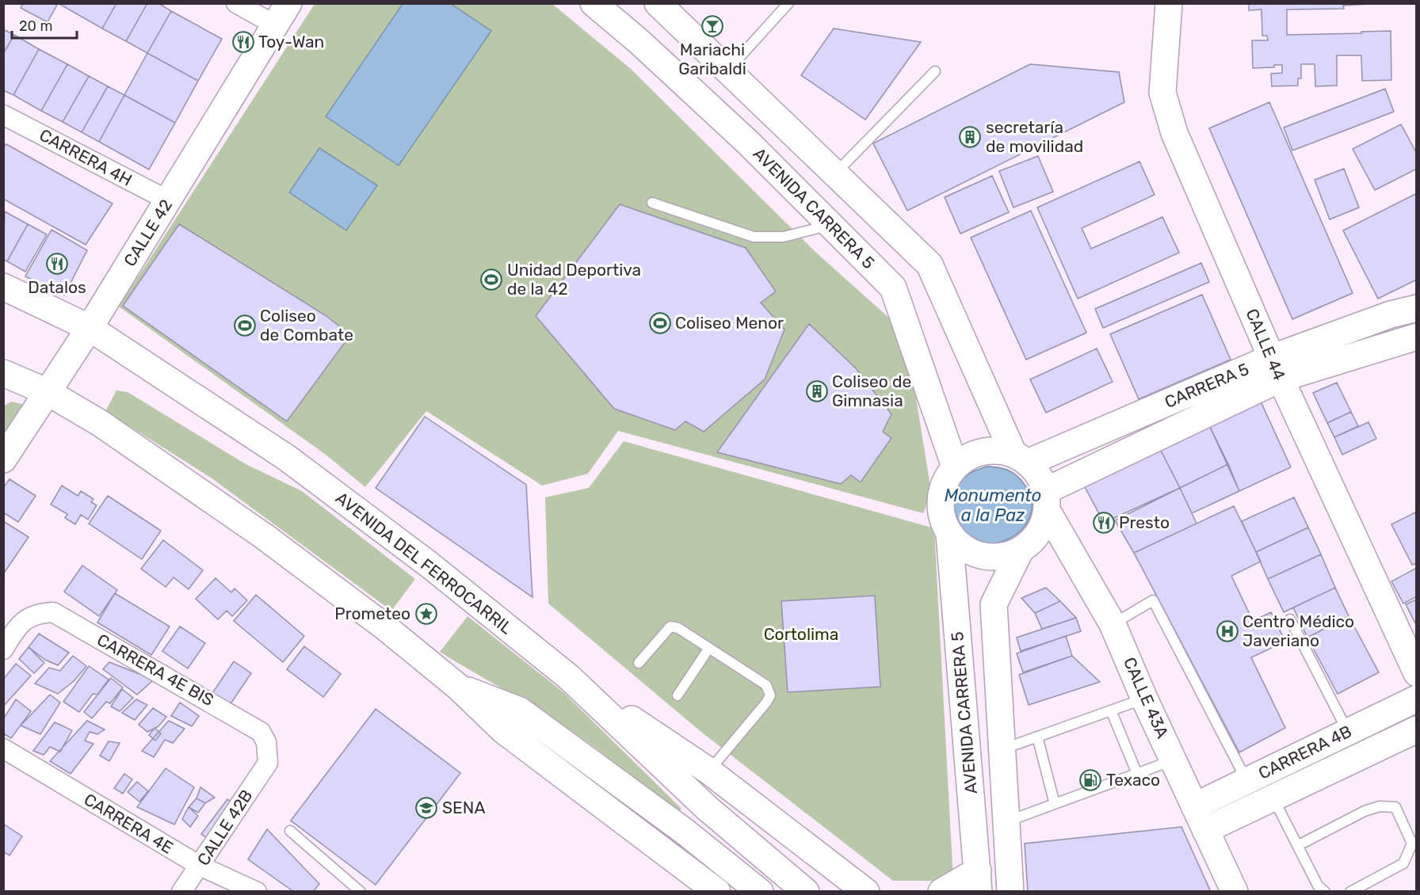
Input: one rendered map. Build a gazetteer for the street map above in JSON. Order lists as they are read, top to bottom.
{
  "streets": {
    "main road": [
      "AVENIDA CARRERA 5",
      "CALLE 42",
      "CALLE 44",
      "CARRERA 5",
      "AVENIDA DEL FERROCARRIL",
      "CALLE 43A",
      "CARRERA 4B"
    ],
    "street": [
      "CARRERA 4H",
      "CARRERA 4E BIS",
      "CARRERA 4E",
      "CALLE 42B"
    ]
  },
  "crossings": [
    ["CARRERA 4H", "CALLE 42"],
    ["AVENIDA CARRERA 5", "CARRERA 5"],
    ["AVENIDA CARRERA 5", "CALLE 43A"],
    ["CALLE 42", "AVENIDA DEL FERROCARRIL"],
    ["CALLE 44", "CARRERA 5"],
    ["CARRERA 5", "CALLE 43A"],
    ["CARRERA 4E BIS", "CALLE 42B"],
    ["CALLE 43A", "CARRERA 4B"],
    ["CARRERA 4E", "CALLE 42B"]
  ],
  "water": ["Monumento a la Paz"],
  "parks": ["Cortolima"],
  "places": {
    "bar": ["Mariachi Garibaldi"],
    "restaurant": ["Toy-Wan", "Datalos", "Presto"],
    "building": ["secretaría de movilidad", "Coliseo de Gimnasia"],
    "sports": ["Unidad Deportiva de la 42", "Coliseo Menor", "Coliseo de Combate"],
    "place": ["Prometeo"],
    "hospital": ["Centro Médico Javeriano"],
    "fuel station": ["Texaco"],
    "school or university": ["SENA"]
  },
  "scale_bar": "20 m"
}
